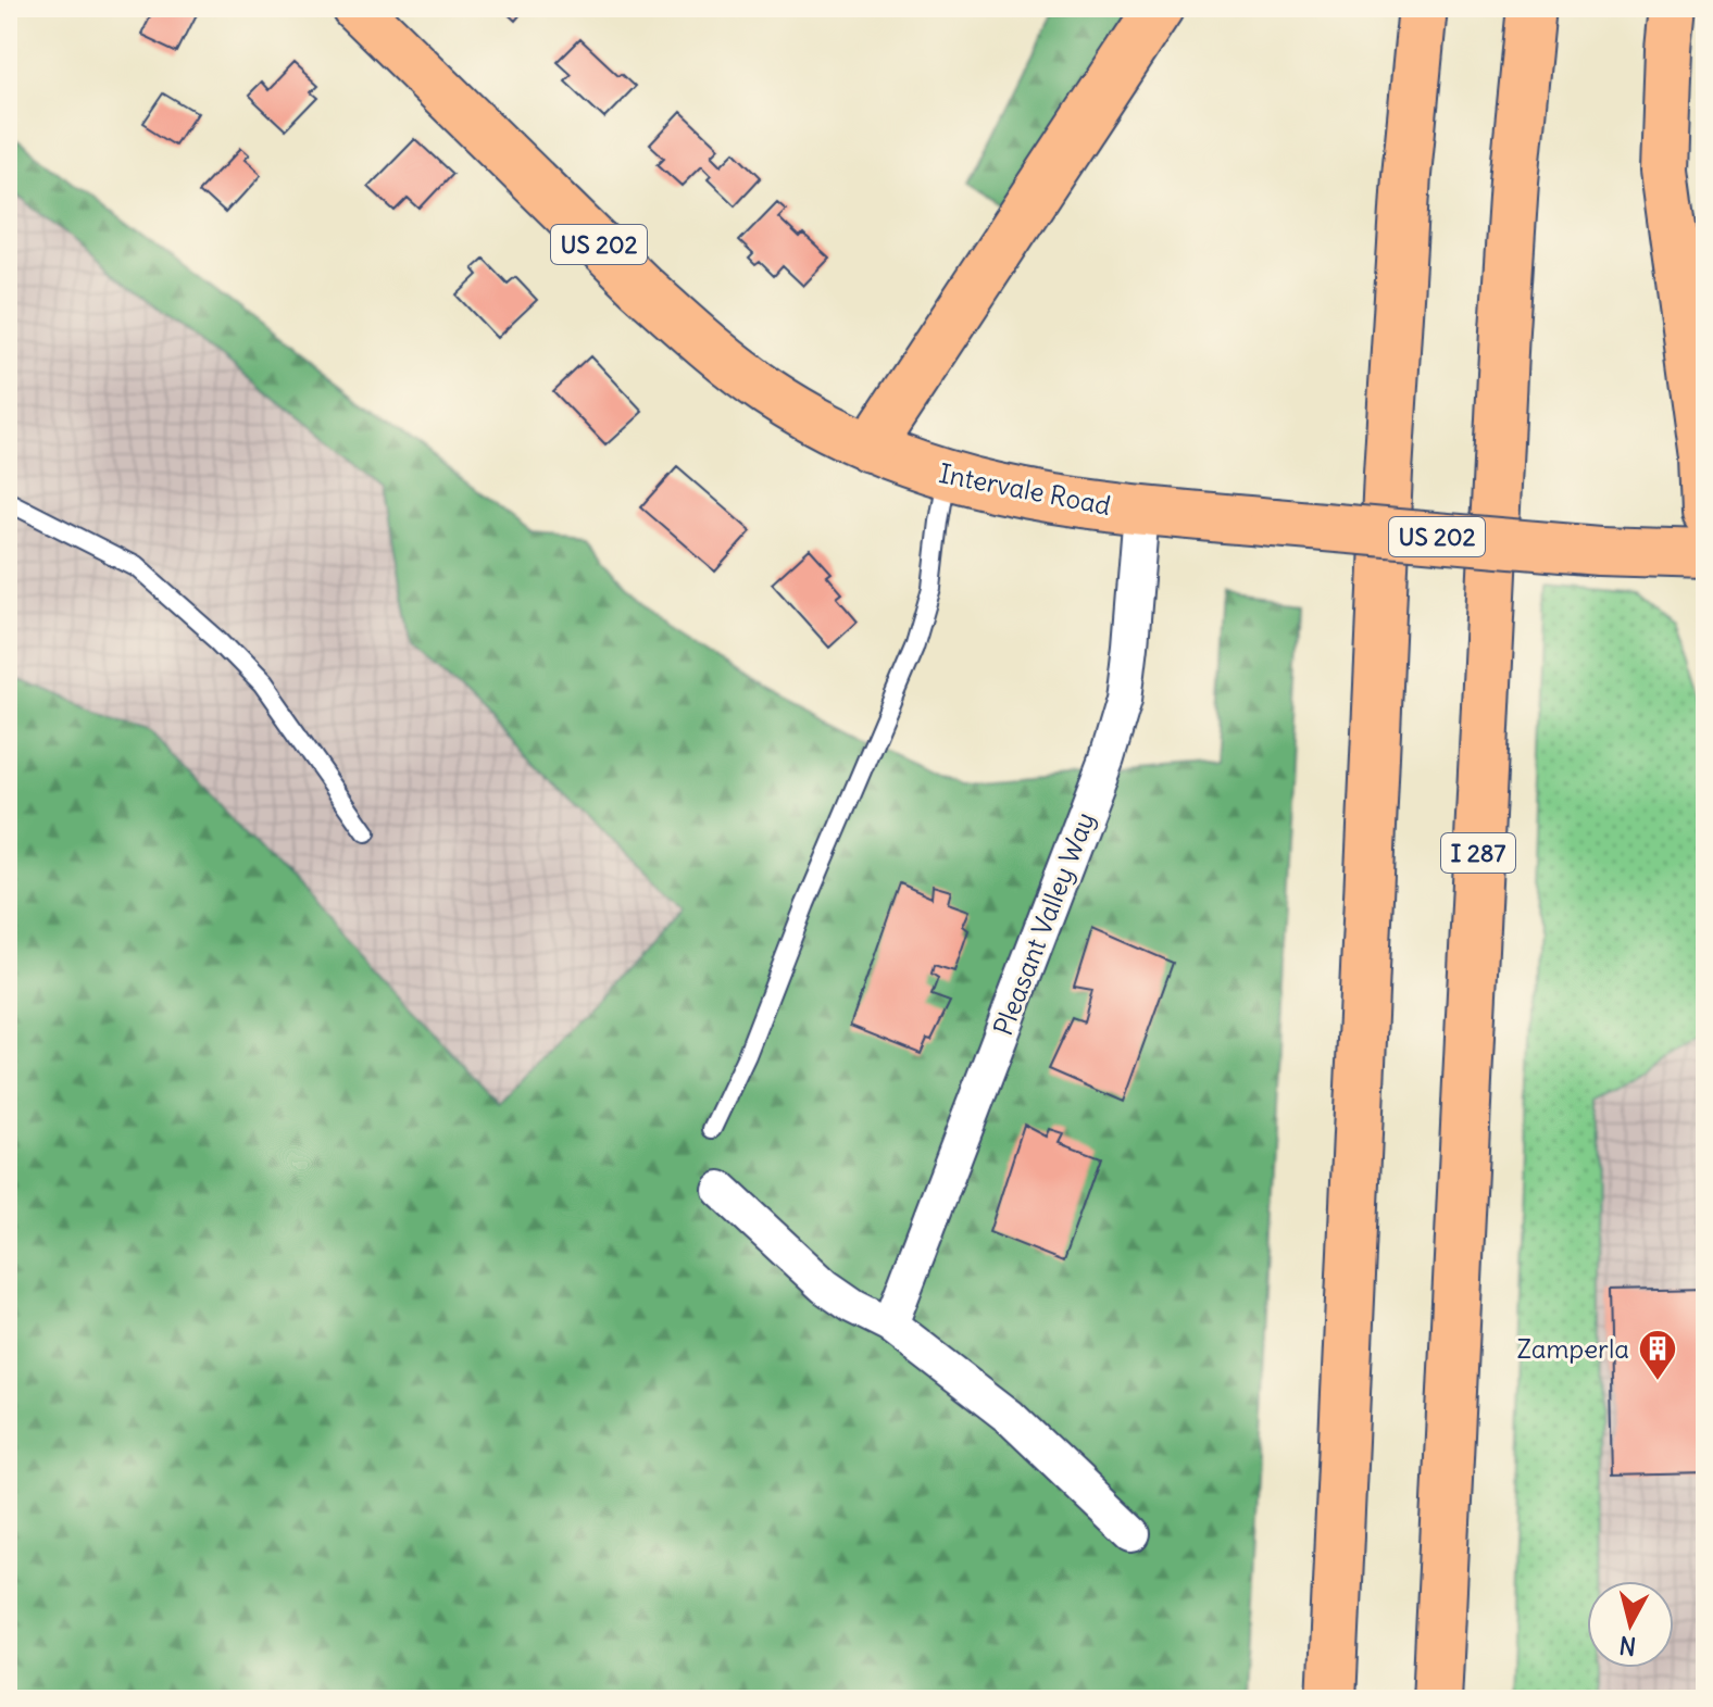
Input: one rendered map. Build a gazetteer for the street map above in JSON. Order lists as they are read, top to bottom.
{
  "streets": {
    "main road": ["US 202", "Intervale Road", "I 287"],
    "street": ["Pleasant Valley Way"]
  },
  "crossings": [
    ["Intervale Road", "Pleasant Valley Way"]
  ],
  "places": {
    "building": ["Zamperla"]
  },
  "north": "bottom"
}
